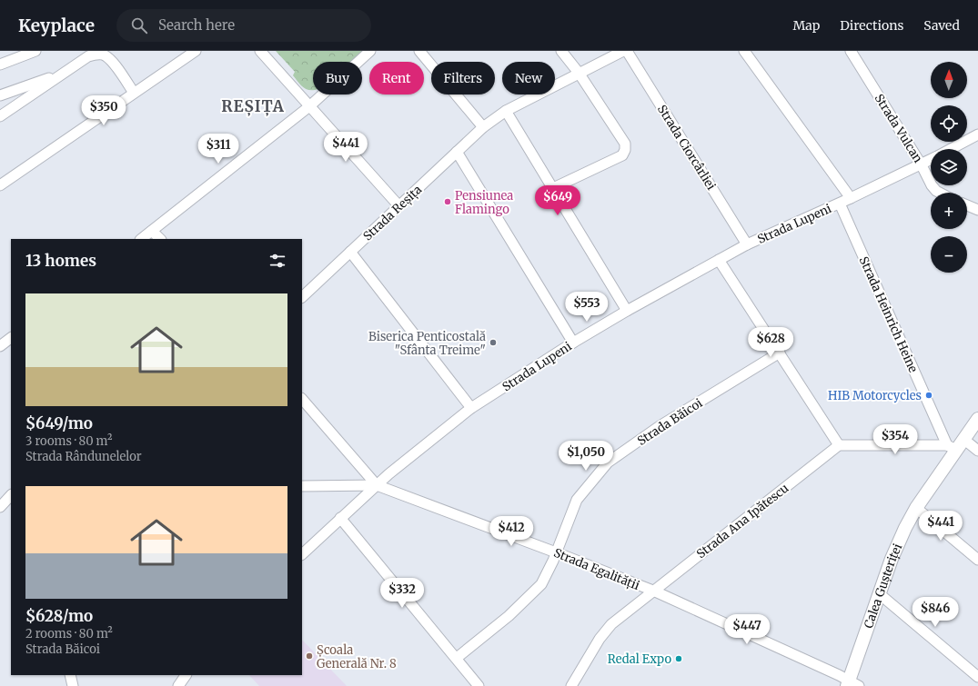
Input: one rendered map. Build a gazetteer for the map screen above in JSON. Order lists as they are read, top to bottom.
{
  "streets": {
    "main road": ["Calea Gușteriței"],
    "street": [
      "Strada Vulcan",
      "Strada Ciorcârliei",
      "Strada Reșița",
      "Strada Lupeni",
      "Strada Heinrich Heine",
      "Strada Băicoi",
      "Strada Ana Ipătescu",
      "Strada Egalității"
    ]
  },
  "crossings": [
    ["Strada Vulcan", "Strada Lupeni"],
    ["Strada Ciorcârliei", "Strada Lupeni"],
    ["Strada Lupeni", "Strada Heinrich Heine"],
    ["Strada Lupeni", "Strada Egalității"],
    ["Strada Heinrich Heine", "Calea Gușteriței"],
    ["Strada Băicoi", "Strada Egalității"],
    ["Strada Ana Ipătescu", "Strada Egalității"],
    ["Strada Egalității", "Calea Gușteriței"]
  ],
  "districts": ["REȘIȚA"],
  "places": [
    "Pensiunea Flamingo",
    "Biserica Penticostală \"Sfânta Treime\"",
    "HIB Motorcycles",
    "Școala Generală Nr. 8",
    "Redal Expo"
  ],
  "north": "top",
  "page": {
    "header": "Keyplace",
    "search": "Search here",
    "nav": ["Map", "Directions", "Saved"],
    "map_buttons": ["+", "−"],
    "chip": [
      "Buy",
      "Rent",
      "Filters",
      "New"
    ],
    "price": [
      "$350",
      "$441",
      "$311",
      "$649",
      "$553",
      "$628",
      "$354",
      "$1,050",
      "$441",
      "$412",
      "$332",
      "$846",
      "$447"
    ],
    "heading": "13 homes",
    "list": [
      {
        "name": "$649/mo",
        "note": "3 rooms · 80 m² · Strada Rândunelelor"
      },
      {
        "name": "$628/mo",
        "note": "2 rooms · 80 m² · Strada Băicoi"
      }
    ]
  }
}
